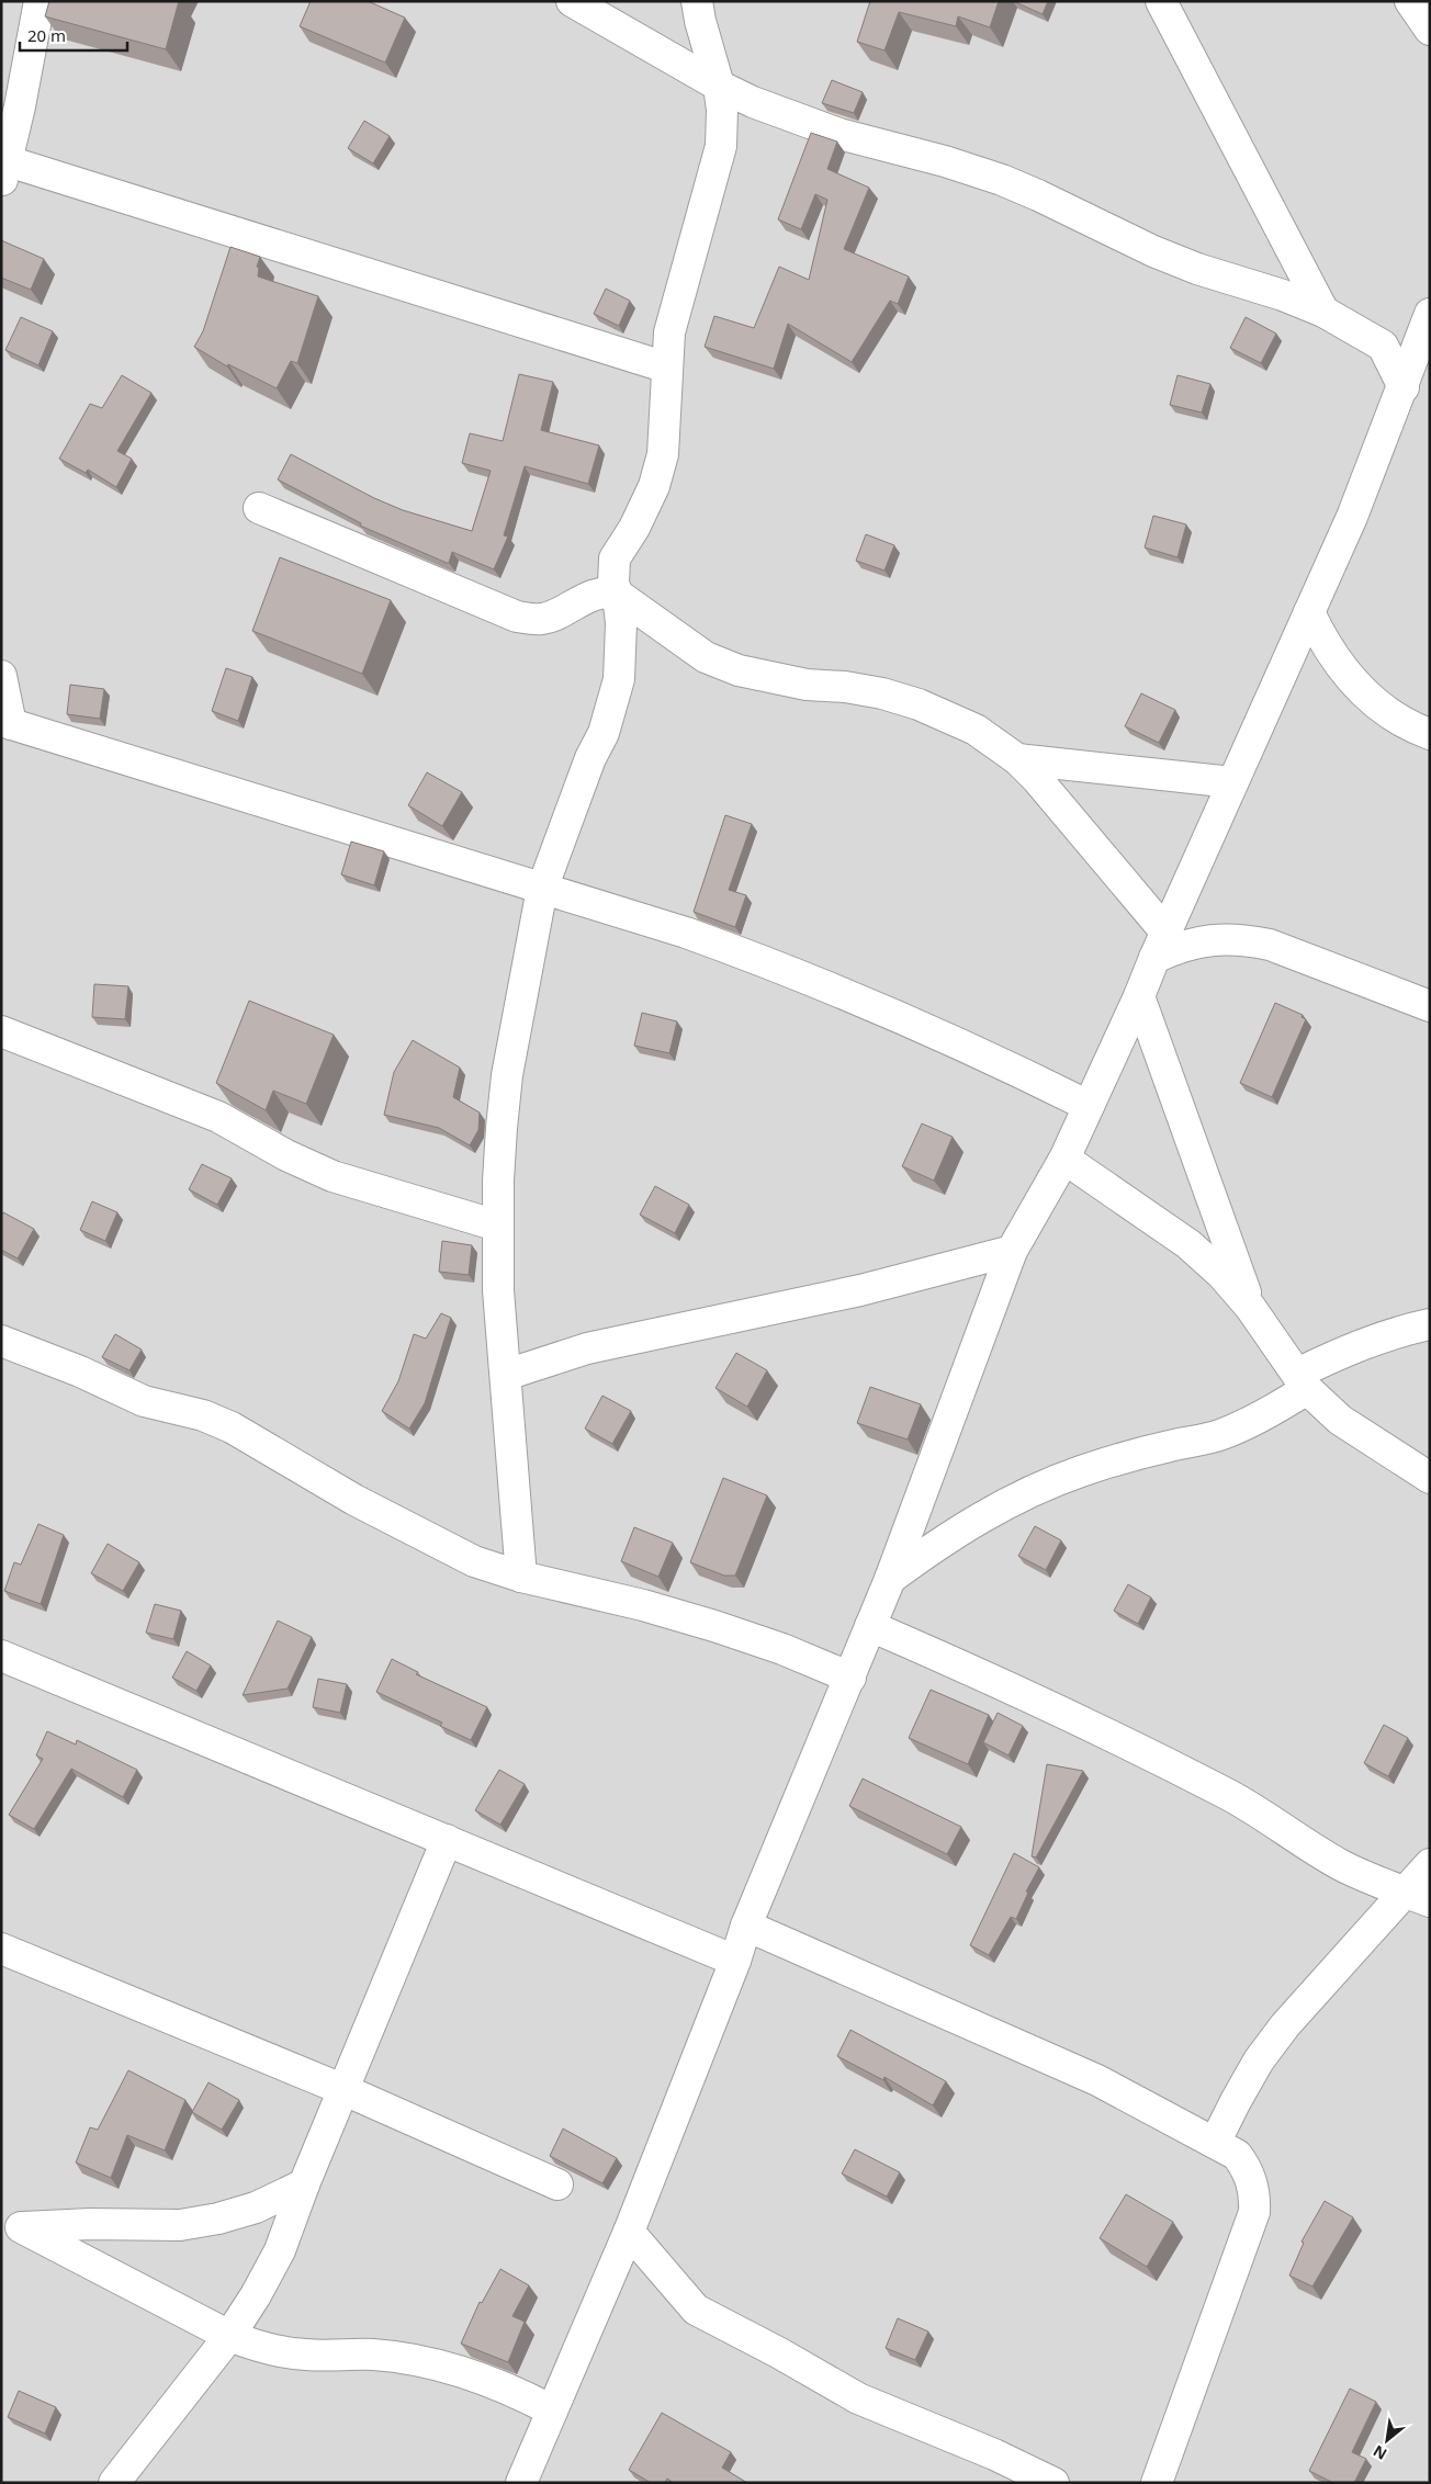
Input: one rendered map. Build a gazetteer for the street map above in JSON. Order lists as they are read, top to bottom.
{
  "scale_bar": "20 m",
  "north": "bottom left"
}
